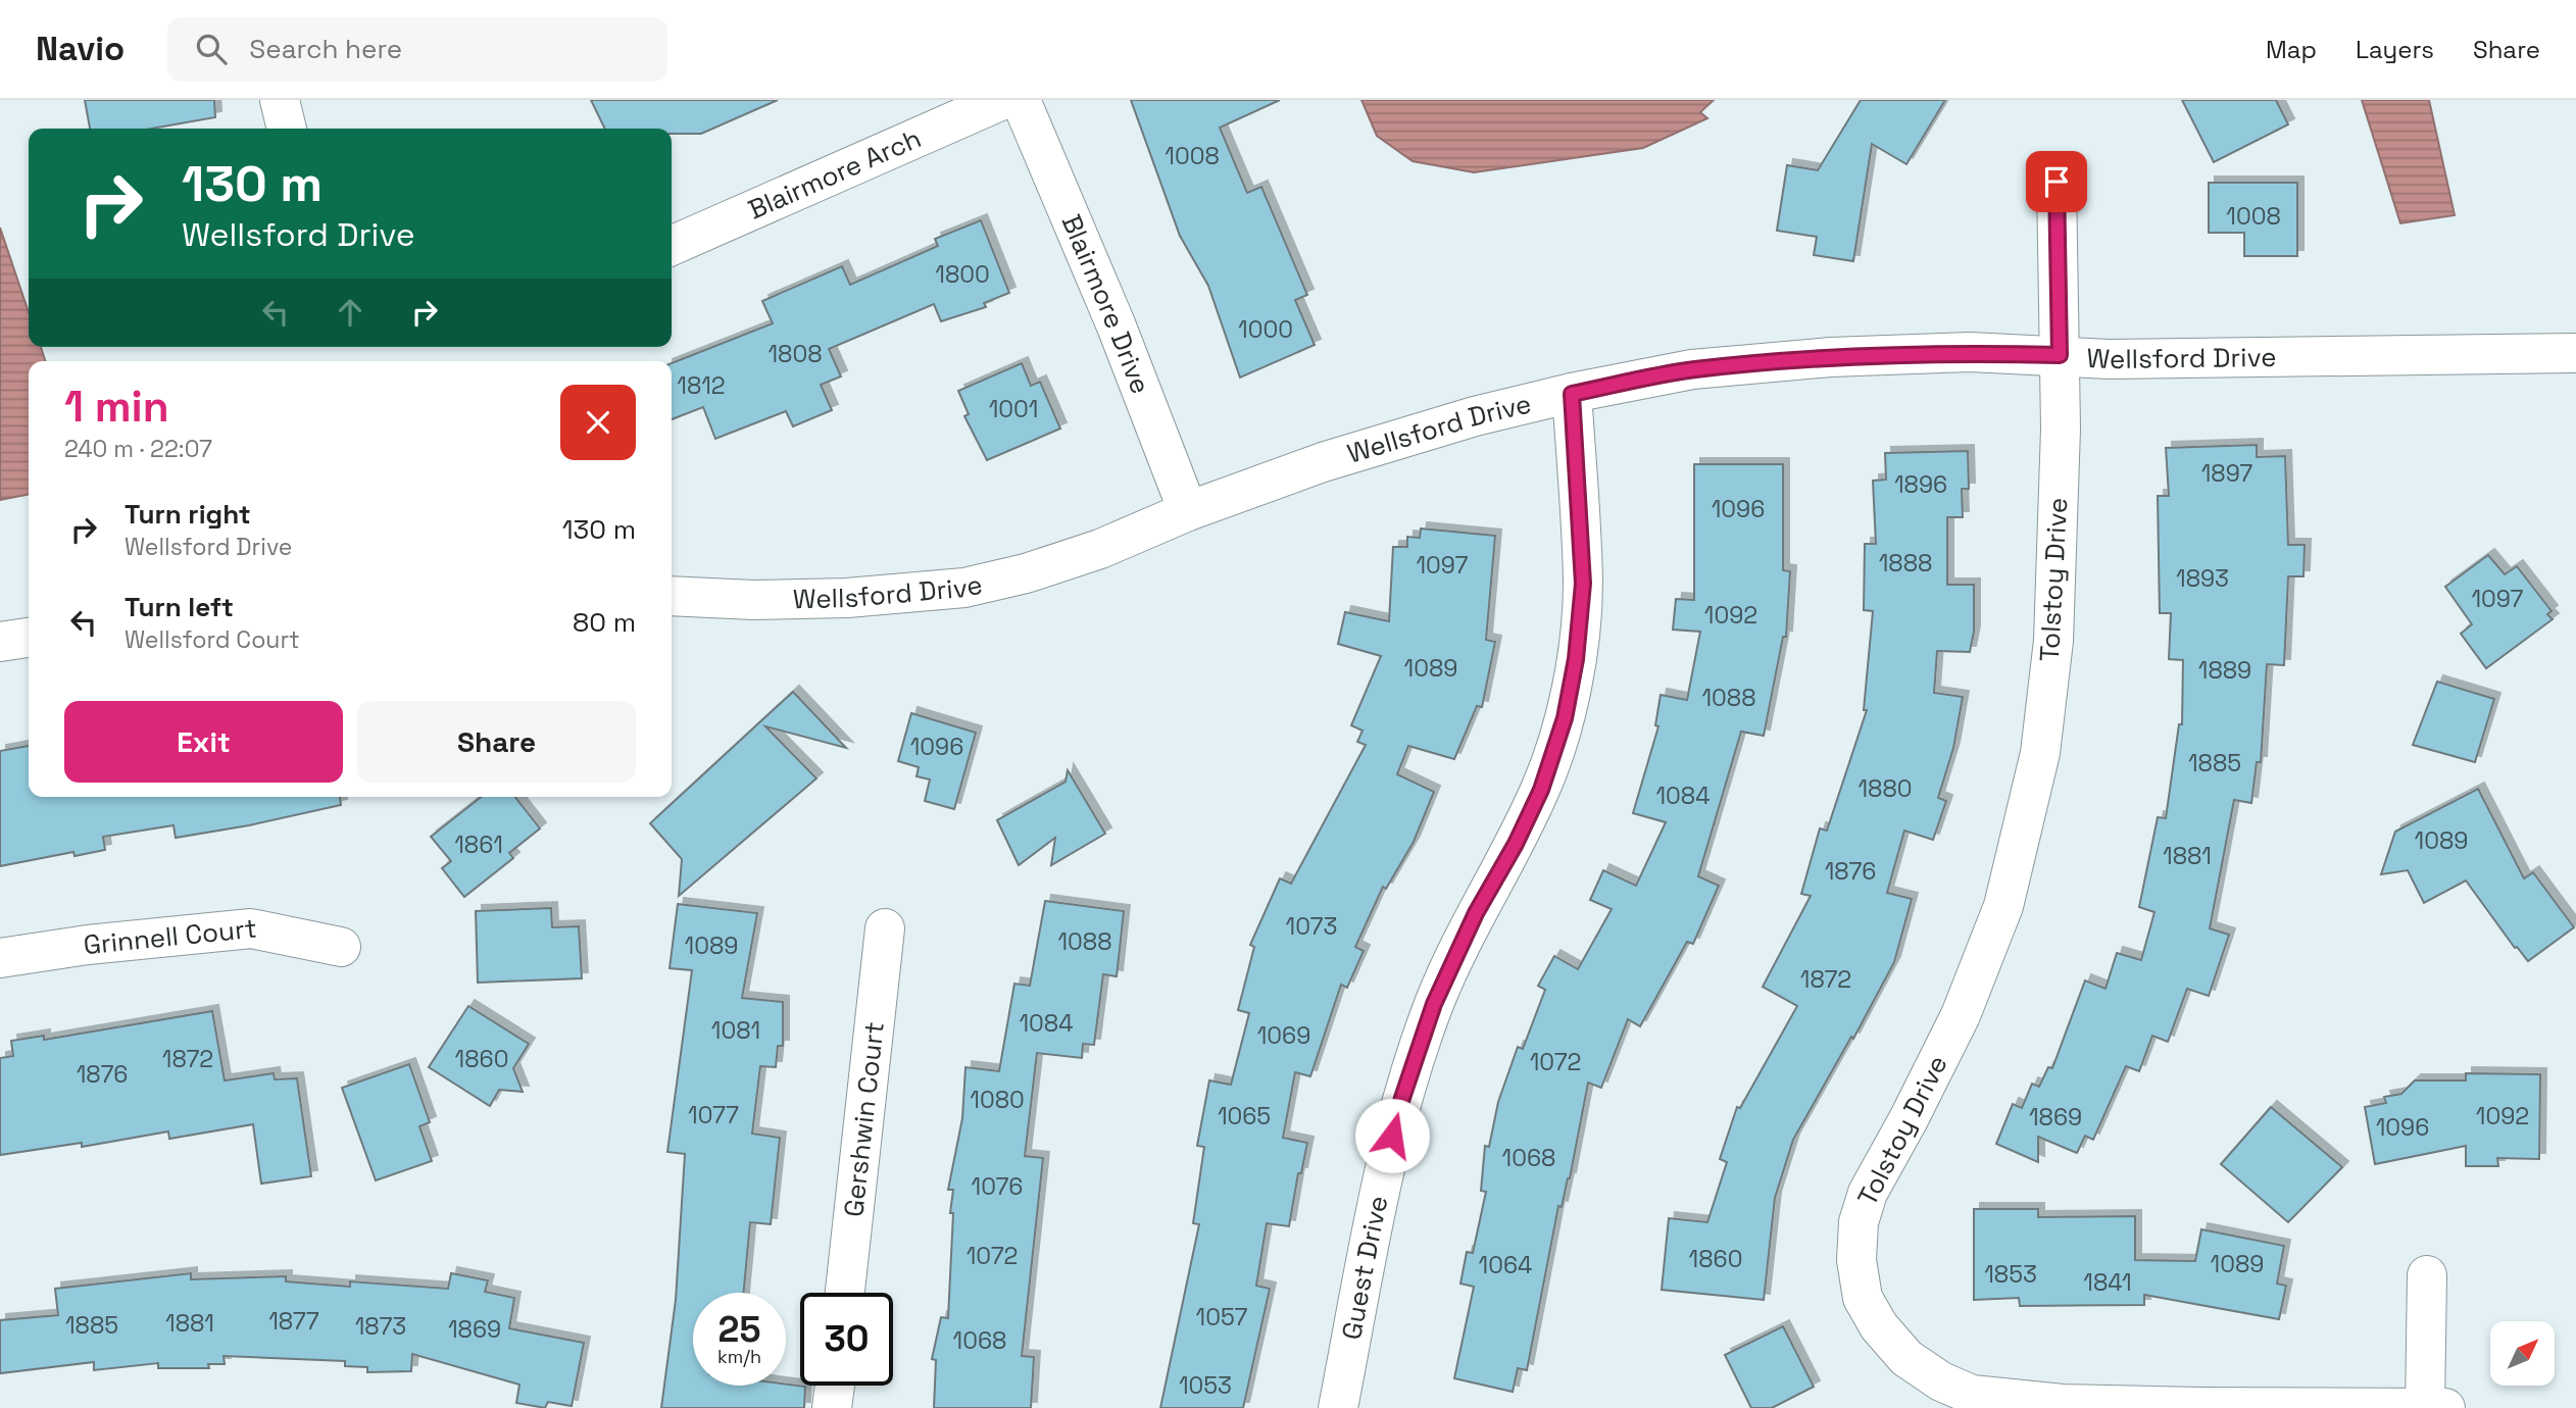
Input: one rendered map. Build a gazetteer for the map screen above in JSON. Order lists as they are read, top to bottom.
{
  "streets": {
    "street": [
      "Blairmore Arch",
      "Blairmore Drive",
      "Wellsford Drive",
      "Tolstoy Drive",
      "Grinnell Court",
      "Gershwin Court",
      "Guest Drive"
    ]
  },
  "crossings": [
    ["Blairmore Drive", "Wellsford Drive"],
    ["Wellsford Drive", "Tolstoy Drive"],
    ["Wellsford Drive", "Guest Drive"]
  ],
  "house_numbers": [
    "1008",
    "1008",
    "1800",
    "1000",
    "1808",
    "1812",
    "1001",
    "1897",
    "1896",
    "1096",
    "1888",
    "1097",
    "1893",
    "1097",
    "1092",
    "1089",
    "1889",
    "1088",
    "1096",
    "1885",
    "1880",
    "1084",
    "1089",
    "1861",
    "1881",
    "1876",
    "1073",
    "1088",
    "1089",
    "1872",
    "1084",
    "1081",
    "1069",
    "1872",
    "1860",
    "1072",
    "1876",
    "1080",
    "1077",
    "1065",
    "1092",
    "1869",
    "1096",
    "1068",
    "1076",
    "1072",
    "1860",
    "1089",
    "1064",
    "1853",
    "1841",
    "1057",
    "1877",
    "1881",
    "1885",
    "1873",
    "1869",
    "1068",
    "1053"
  ],
  "north": "top right",
  "page": {
    "header": "Navio",
    "search": "Search here",
    "nav": ["Map", "Layers", "Share"],
    "turn": ["130 m", "Wellsford Drive"],
    "heading": ["1 min", "240 m · 22:07"],
    "list": [
      {
        "name": "Turn right",
        "note": "Wellsford Drive",
        "value": "130 m"
      },
      {
        "name": "Turn left",
        "note": "Wellsford Court",
        "value": "80 m"
      }
    ],
    "buttons": ["Exit", "Share"],
    "speed": "25 km/h",
    "limit": "30"
  }
}
